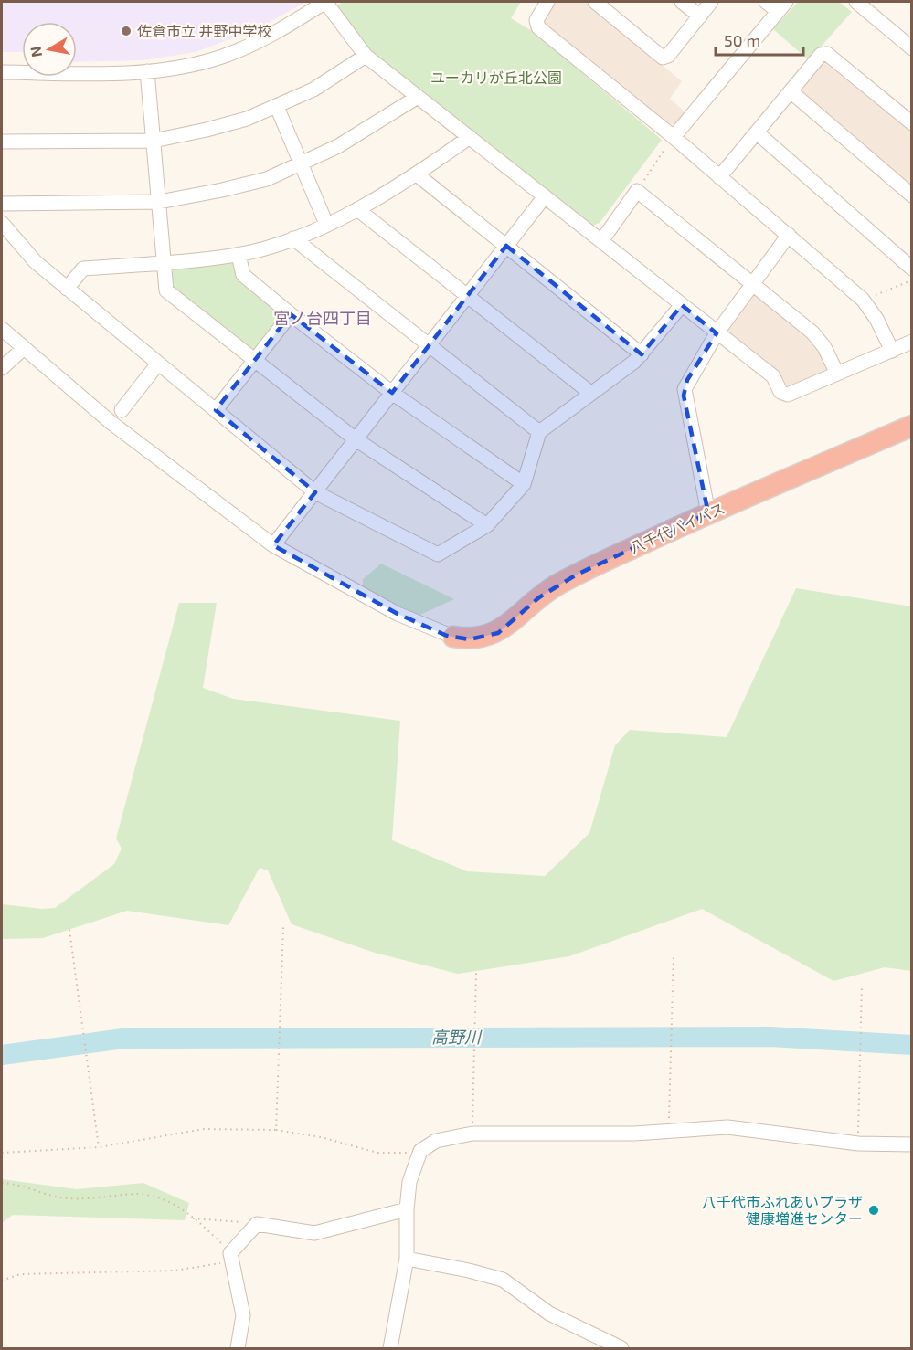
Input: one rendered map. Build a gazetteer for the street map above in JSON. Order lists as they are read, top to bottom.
{
  "streets": {
    "highway": ["八千代バイパス"]
  },
  "districts": ["宮ノ台四丁目"],
  "water": ["高野川"],
  "parks": ["ユーカリが丘北公園"],
  "places": ["佐倉市立 井野中学校", "八千代市ふれあいプラザ 健康増進センター"],
  "scale_bar": "50 m",
  "north": "left"
}
